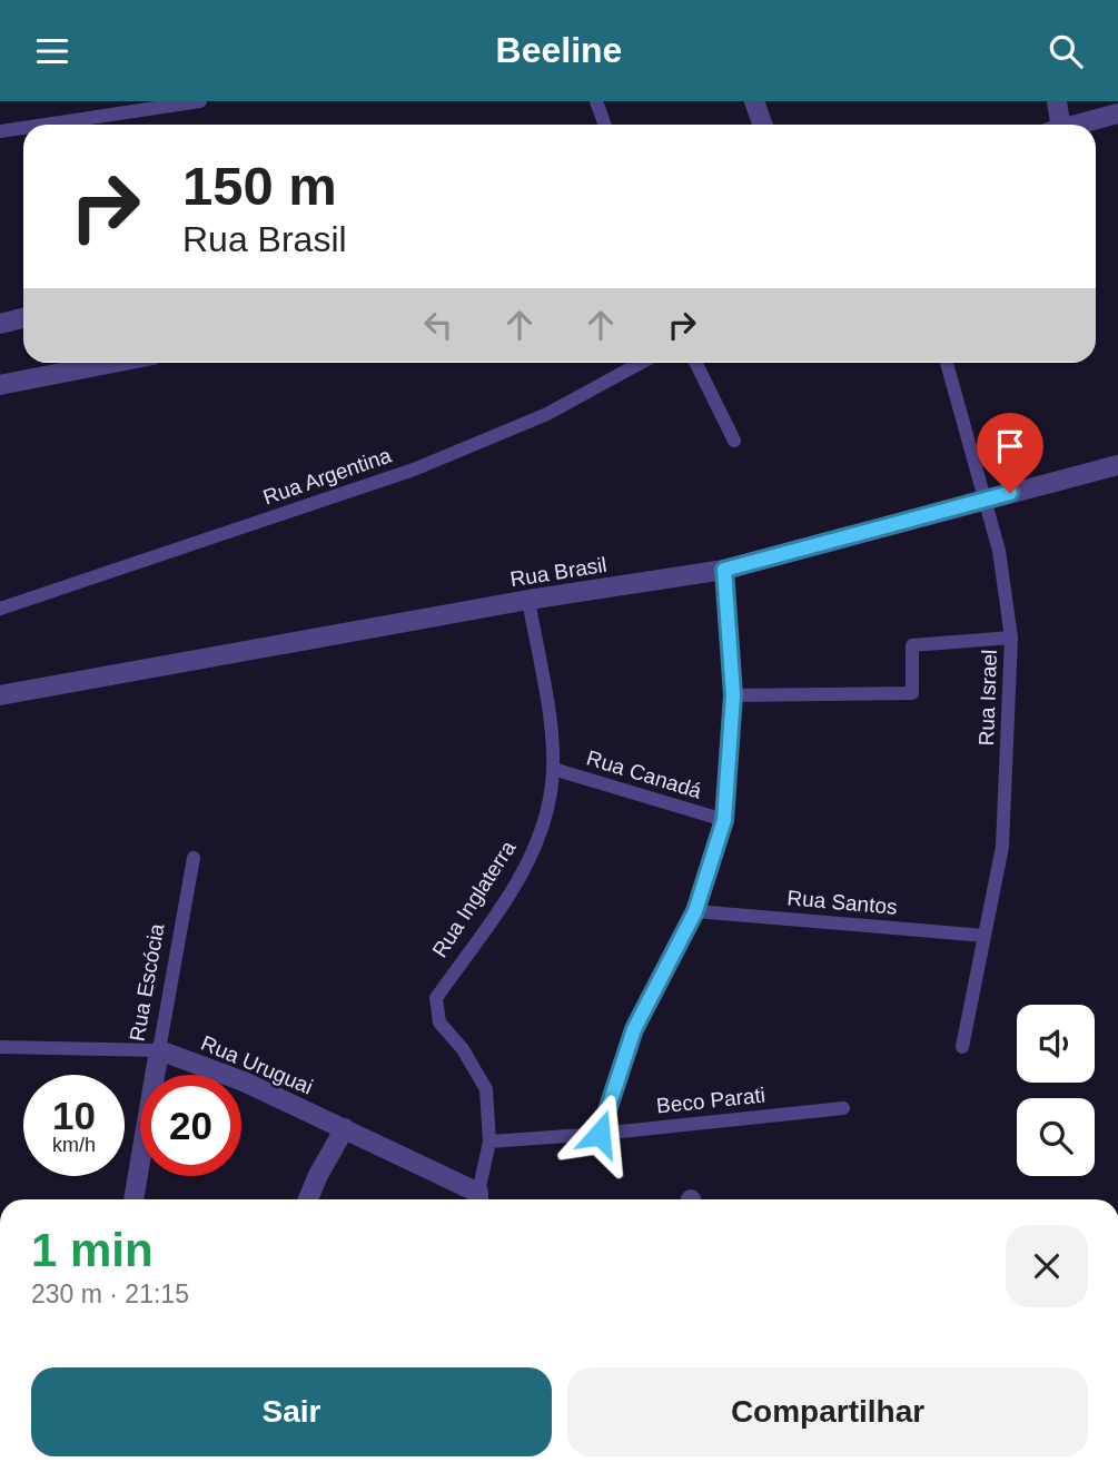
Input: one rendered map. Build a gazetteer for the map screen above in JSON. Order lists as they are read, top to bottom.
{
  "streets": {
    "street": ["Rua Brasil", "Rua Escócia", "Rua Uruguai"],
    "lane": [
      "Rua Argentina",
      "Rua Israel",
      "Rua Canadá",
      "Rua Inglaterra",
      "Rua Santos",
      "Beco Parati"
    ]
  },
  "crossings": [
    ["Rua Brasil", "Rua Israel"],
    ["Rua Brasil", "Rua Inglaterra"],
    ["Rua Israel", "Rua Santos"],
    ["Rua Canadá", "Rua Inglaterra"],
    ["Rua Inglaterra", "Beco Parati"],
    ["Rua Escócia", "Rua Uruguai"]
  ],
  "page": {
    "header": "Beeline",
    "turn": ["150 m", "Rua Brasil"],
    "speed": "10 km/h",
    "limit": "20",
    "heading": ["1 min", "230 m · 21:15"],
    "buttons": ["Sair", "Compartilhar"]
  }
}
